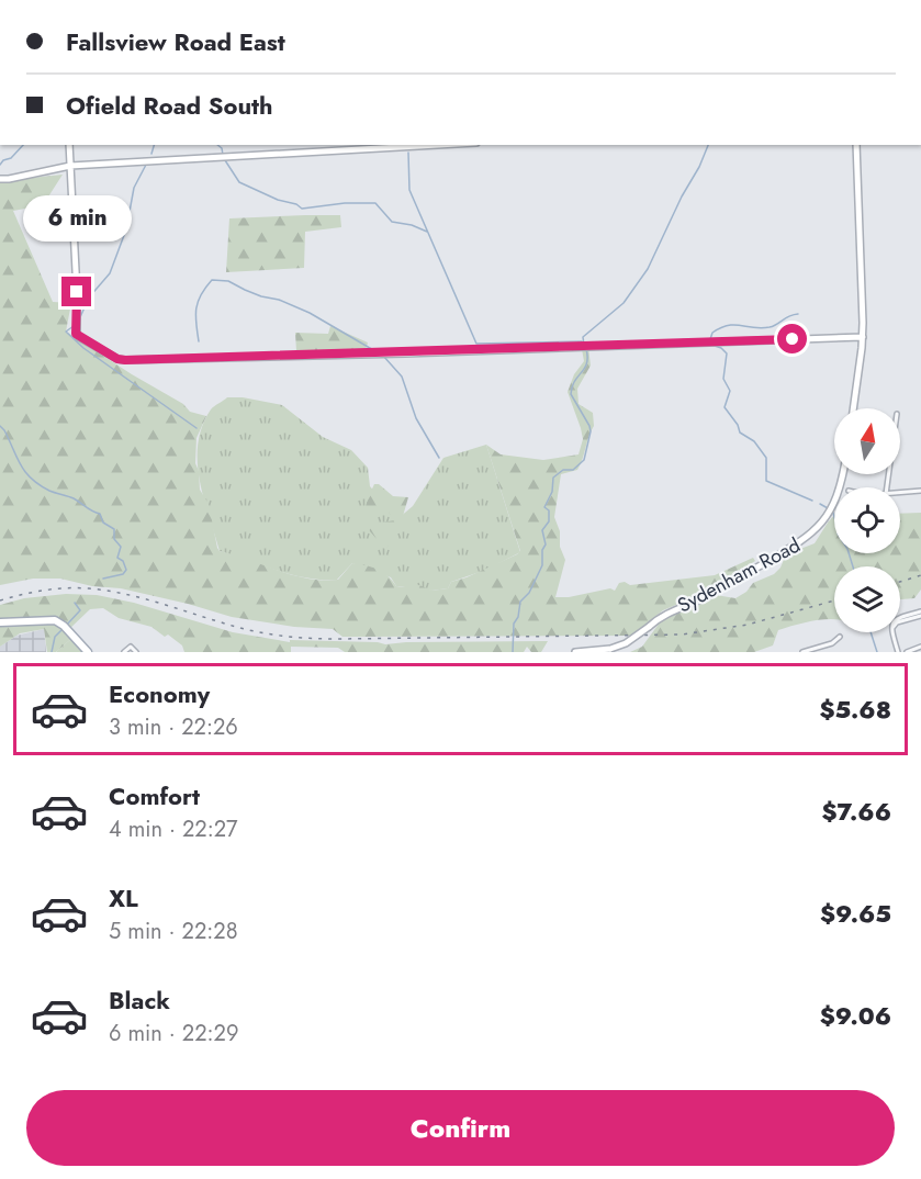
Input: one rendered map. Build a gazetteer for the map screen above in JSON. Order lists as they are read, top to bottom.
{
  "streets": {
    "street": ["Sydenham Road"]
  },
  "north": "top",
  "page": {
    "banner": ["Fallsview Road East", "Ofield Road South"],
    "bubble": "6 min",
    "list": [
      {
        "name": "Economy",
        "note": "3 min · 22:26",
        "value": "$5.68"
      },
      {
        "name": "Comfort",
        "note": "4 min · 22:27",
        "value": "$7.66"
      },
      {
        "name": "XL",
        "note": "5 min · 22:28",
        "value": "$9.65"
      },
      {
        "name": "Black",
        "note": "6 min · 22:29",
        "value": "$9.06"
      }
    ],
    "buttons": "Confirm"
  }
}
